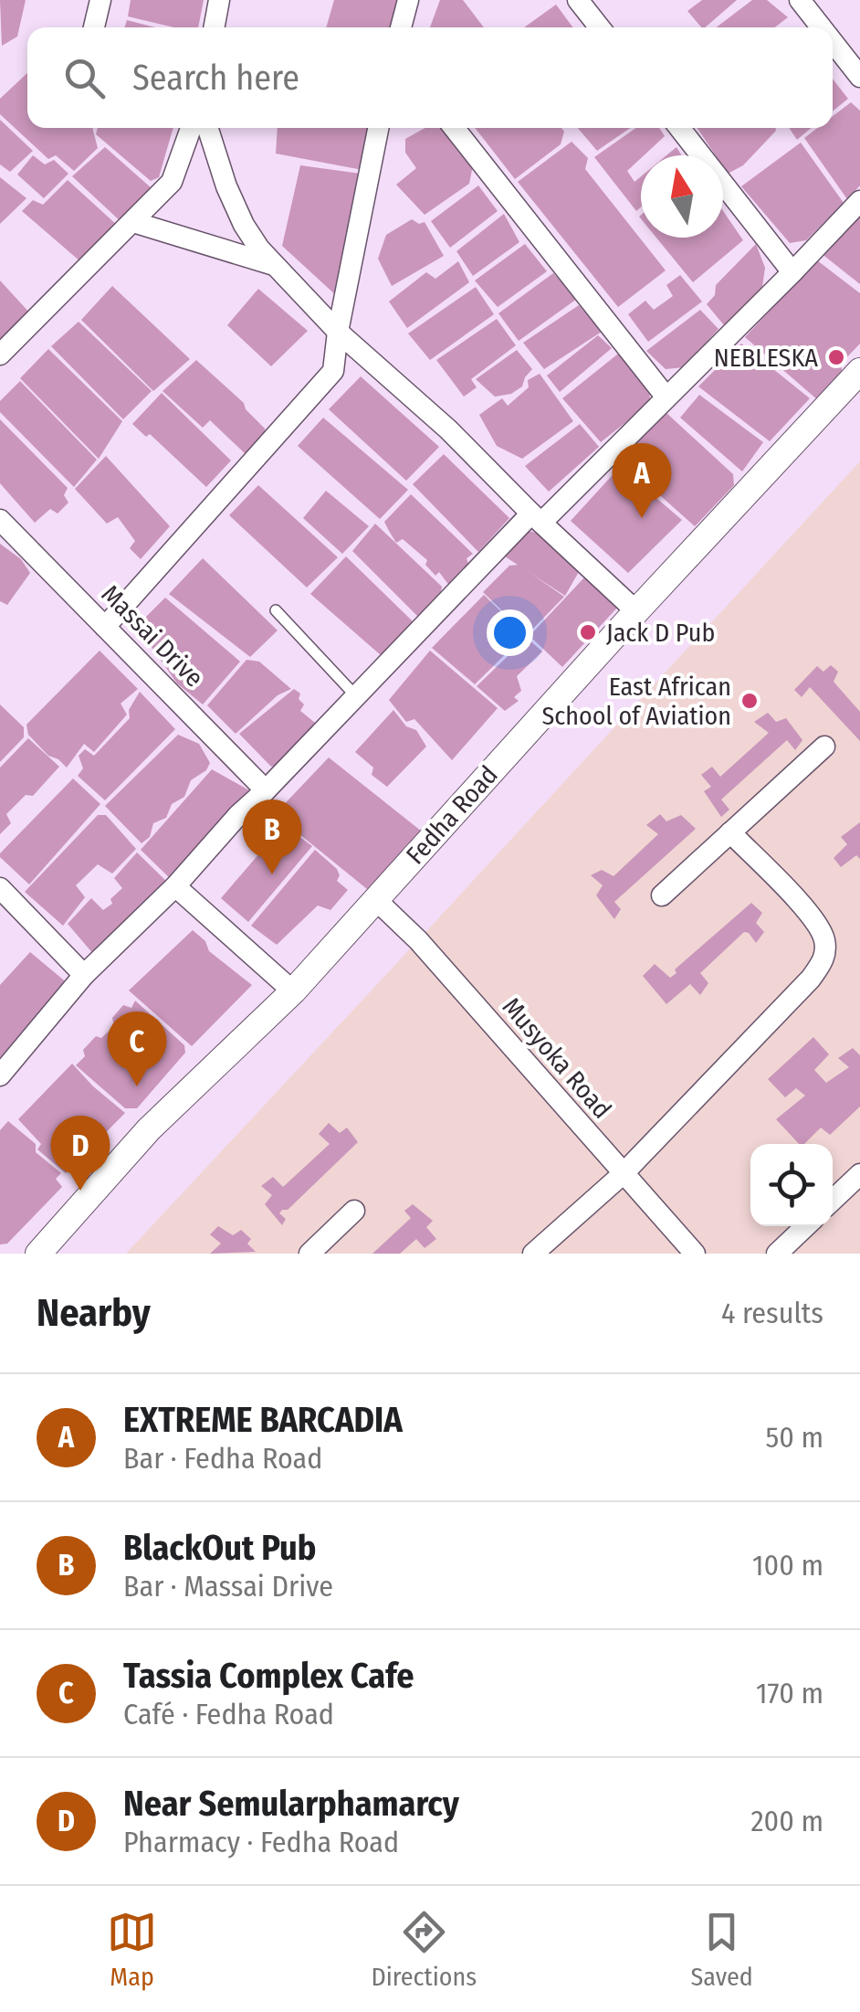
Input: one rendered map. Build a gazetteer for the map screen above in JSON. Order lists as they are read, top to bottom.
{
  "streets": {
    "street": ["Massai Drive", "Fedha Road", "Musyoka Road"]
  },
  "crossings": [
    ["Fedha Road", "Musyoka Road"]
  ],
  "places": ["NEBLESKA", "Jack D Pub", "East African School of Aviation"],
  "north": "top",
  "page": {
    "search": "Search here",
    "pins": [
      "A",
      "B",
      "C",
      "D"
    ],
    "heading": ["Nearby", "4 results"],
    "list": [
      {
        "mark": "A",
        "name": "EXTREME BARCADIA",
        "note": "Bar · Fedha Road",
        "value": "50 m"
      },
      {
        "mark": "B",
        "name": "BlackOut Pub",
        "note": "Bar · Massai Drive",
        "value": "100 m"
      },
      {
        "mark": "C",
        "name": "Tassia Complex Cafe",
        "note": "Café · Fedha Road",
        "value": "170 m"
      },
      {
        "mark": "D",
        "name": "Near Semularphamarcy",
        "note": "Pharmacy · Fedha Road",
        "value": "200 m"
      }
    ],
    "nav": ["Map", "Directions", "Saved"]
  }
}
